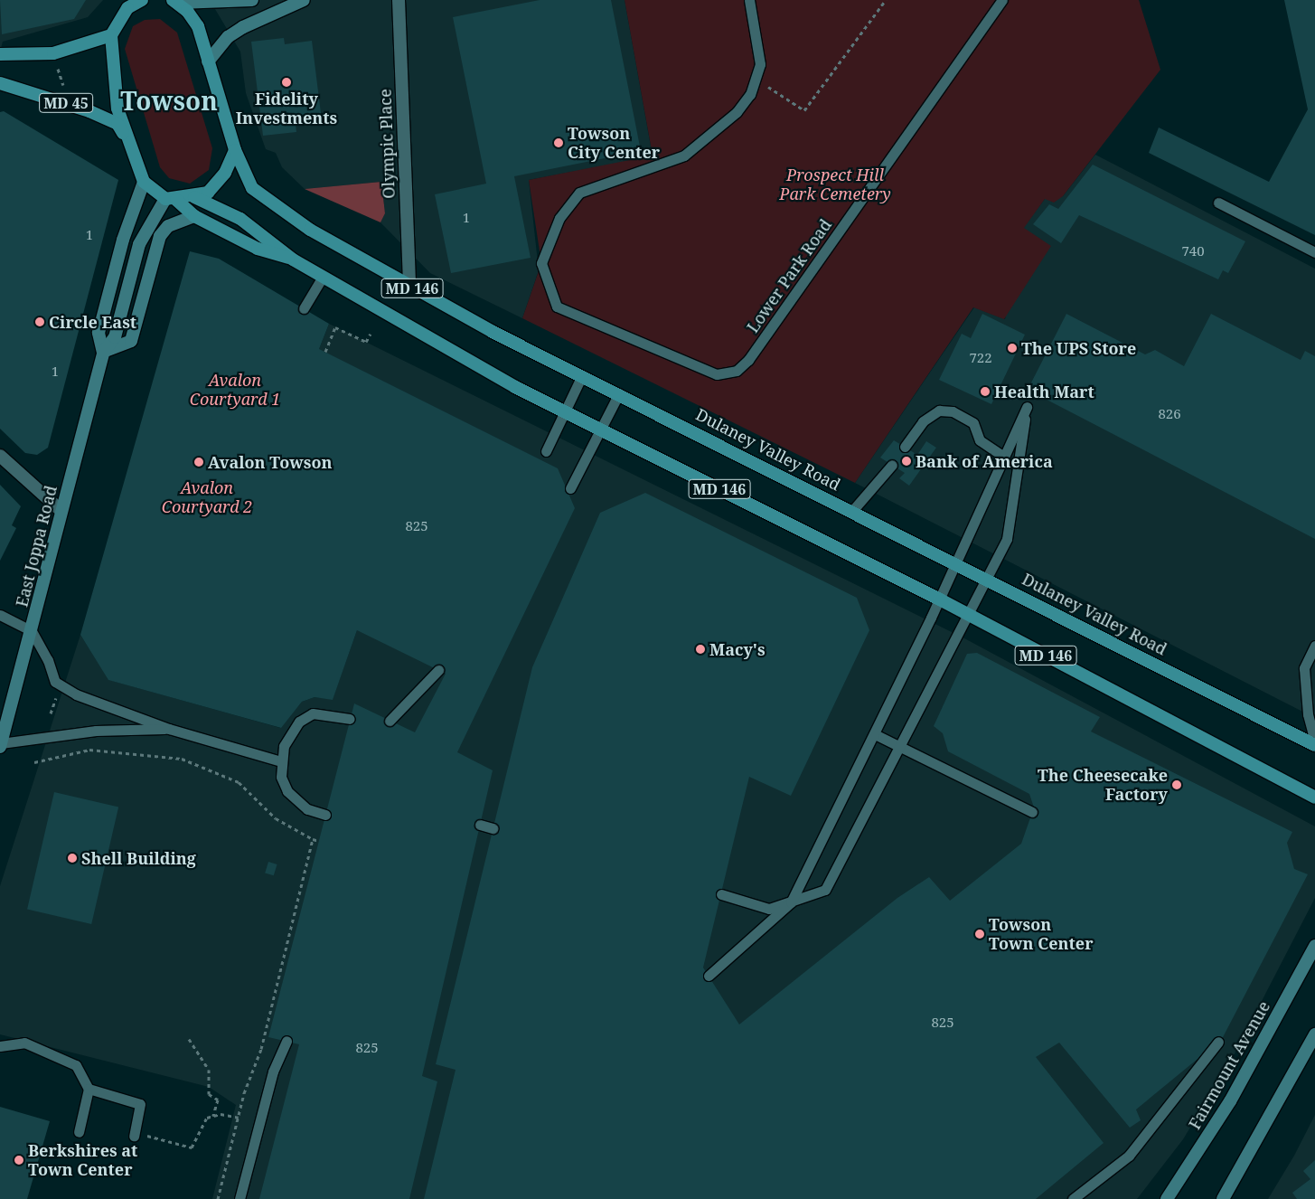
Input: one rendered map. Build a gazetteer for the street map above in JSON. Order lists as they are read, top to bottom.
{
  "streets": {
    "main road": [
      "MD 45",
      "MD 146",
      "Dulaney Valley Road",
      "East Joppa Road",
      "Fairmount Avenue"
    ],
    "street": ["Olympic Place"],
    "lane": ["Lower Park Road"]
  },
  "crossings": [
    ["MD 45", "East Joppa Road"],
    ["Olympic Place", "Dulaney Valley Road"]
  ],
  "districts": ["Towson"],
  "parks": ["Prospect Hill Park Cemetery", "Avalon Courtyard 1", "Avalon Courtyard 2"],
  "places": [
    "Fidelity Investments",
    "Towson City Center",
    "Circle East",
    "The UPS Store",
    "Health Mart",
    "Bank of America",
    "Avalon Towson",
    "Macy's",
    "The Cheesecake Factory",
    "Shell Building",
    "Towson Town Center",
    "Berkshires at Town Center"
  ],
  "house_numbers": [
    "1",
    "1",
    "740",
    "722",
    "1",
    "826",
    "825",
    "825",
    "825"
  ]
}
